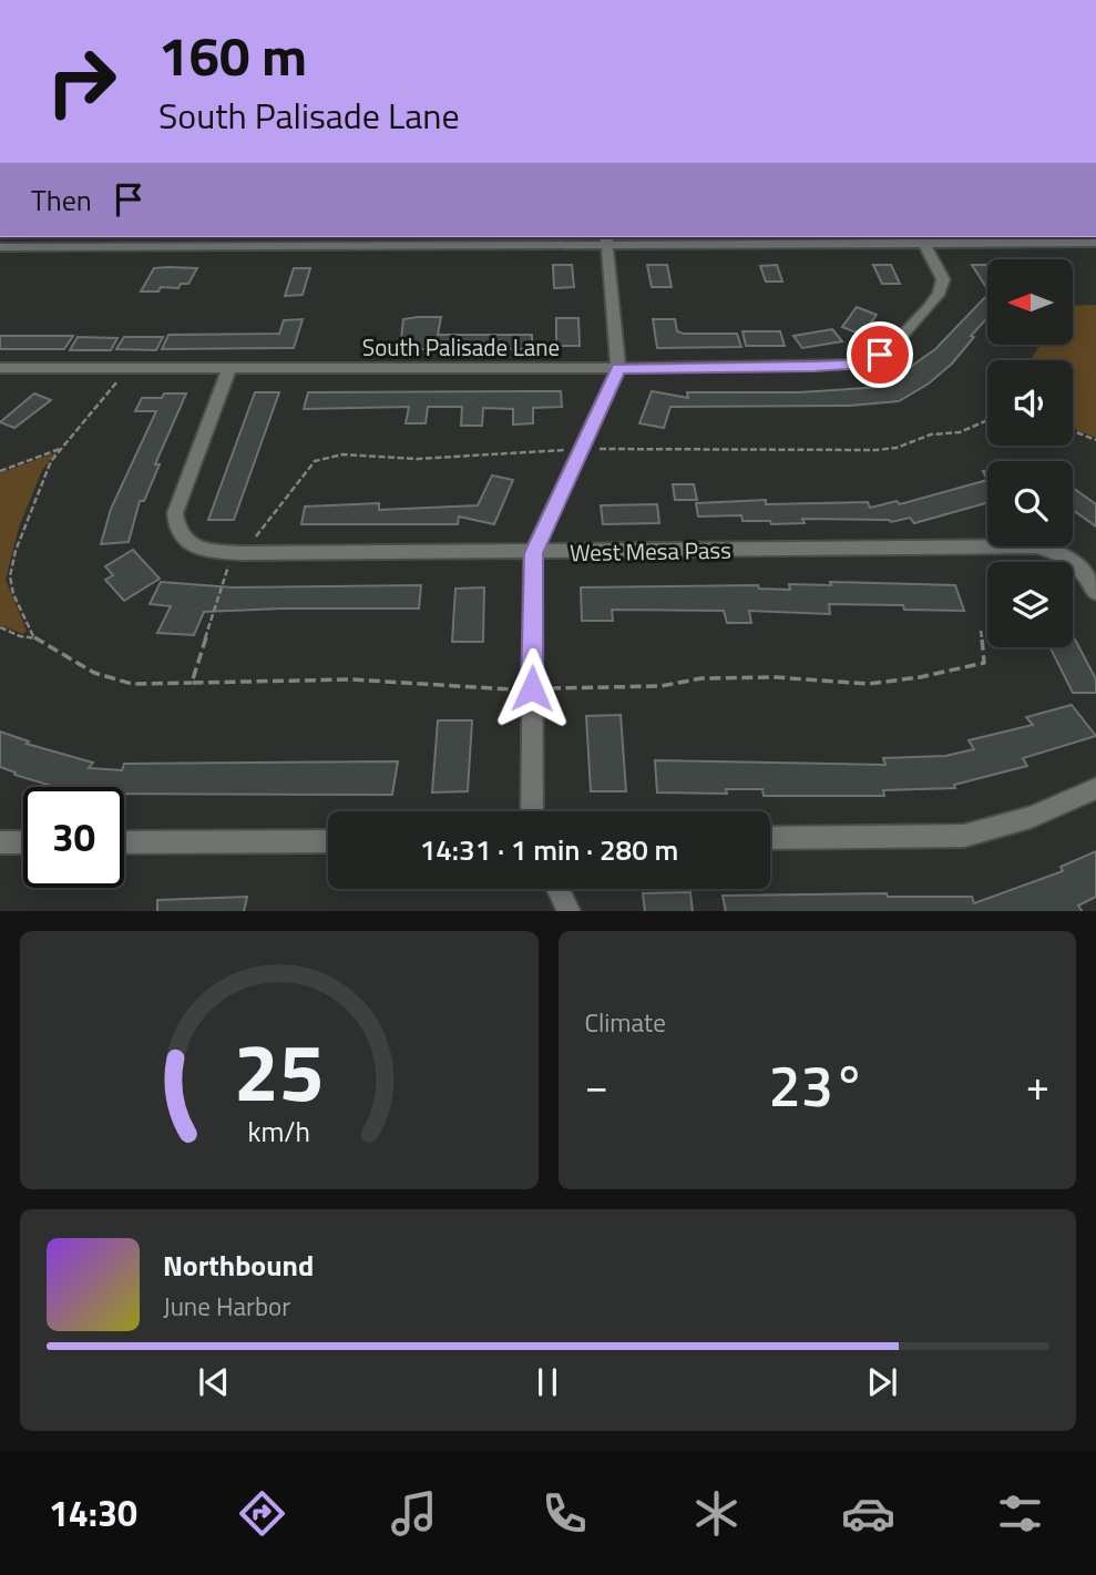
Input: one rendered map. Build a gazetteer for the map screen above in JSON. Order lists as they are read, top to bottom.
{
  "streets": {
    "street": ["South Palisade Lane", "West Mesa Pass"]
  },
  "crossings": [
    ["South Palisade Lane", "West Mesa Pass"]
  ],
  "north": "left",
  "page": {
    "turn": ["160 m", "South Palisade Lane"],
    "then": "Then",
    "limit": "30",
    "trip": "14:31 · 1 min · 280 m",
    "tile": "Climate",
    "heat": ["−", "23°", "+"],
    "song": ["Northbound", "June Harbor"],
    "tabs": "14:30",
    "gauge": ["25", "km/h"]
  }
}
